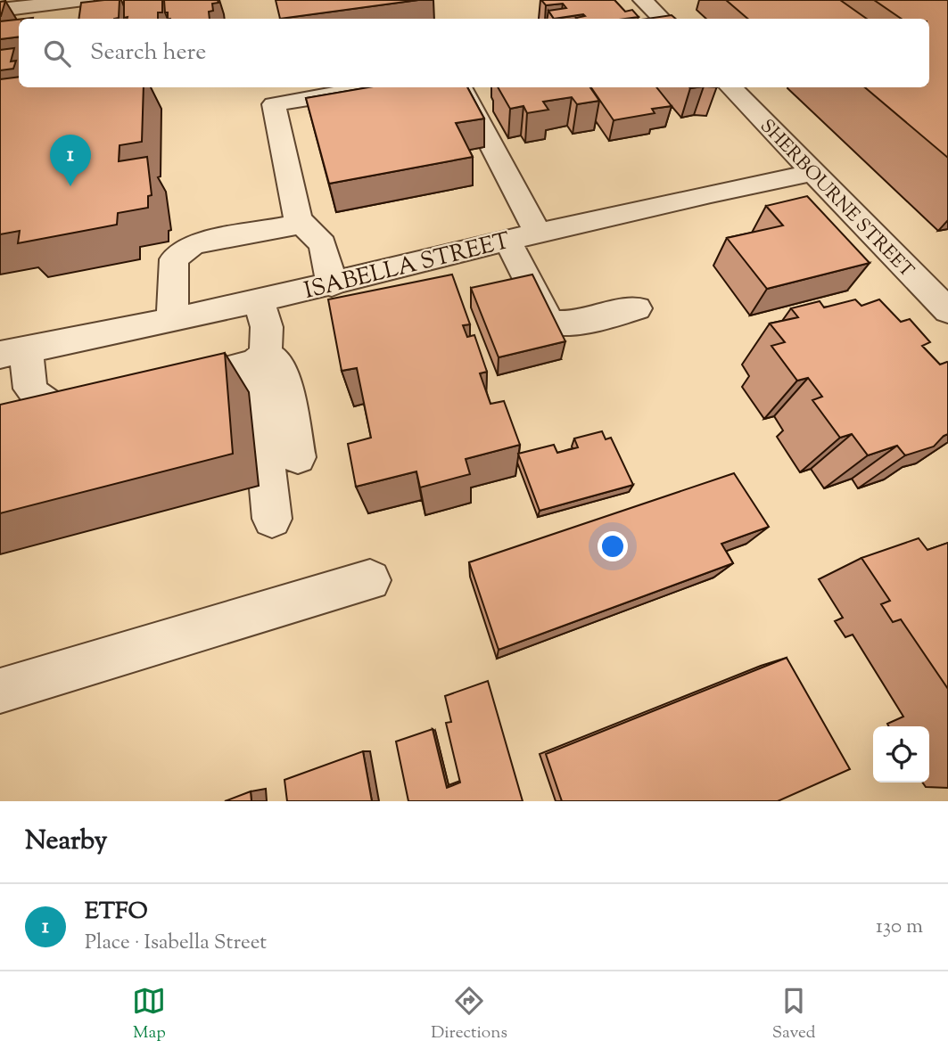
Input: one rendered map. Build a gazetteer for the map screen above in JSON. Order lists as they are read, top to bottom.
{
  "streets": {
    "street": ["SHERBOURNE STREET", "ISABELLA STREET"]
  },
  "crossings": [
    ["SHERBOURNE STREET", "ISABELLA STREET"]
  ],
  "page": {
    "search": "Search here",
    "pins": "1",
    "heading": "Nearby",
    "list": [
      {
        "mark": "1",
        "name": "ETFO",
        "note": "Place · Isabella Street",
        "value": "130 m"
      }
    ],
    "nav": ["Map", "Directions", "Saved"]
  }
}
